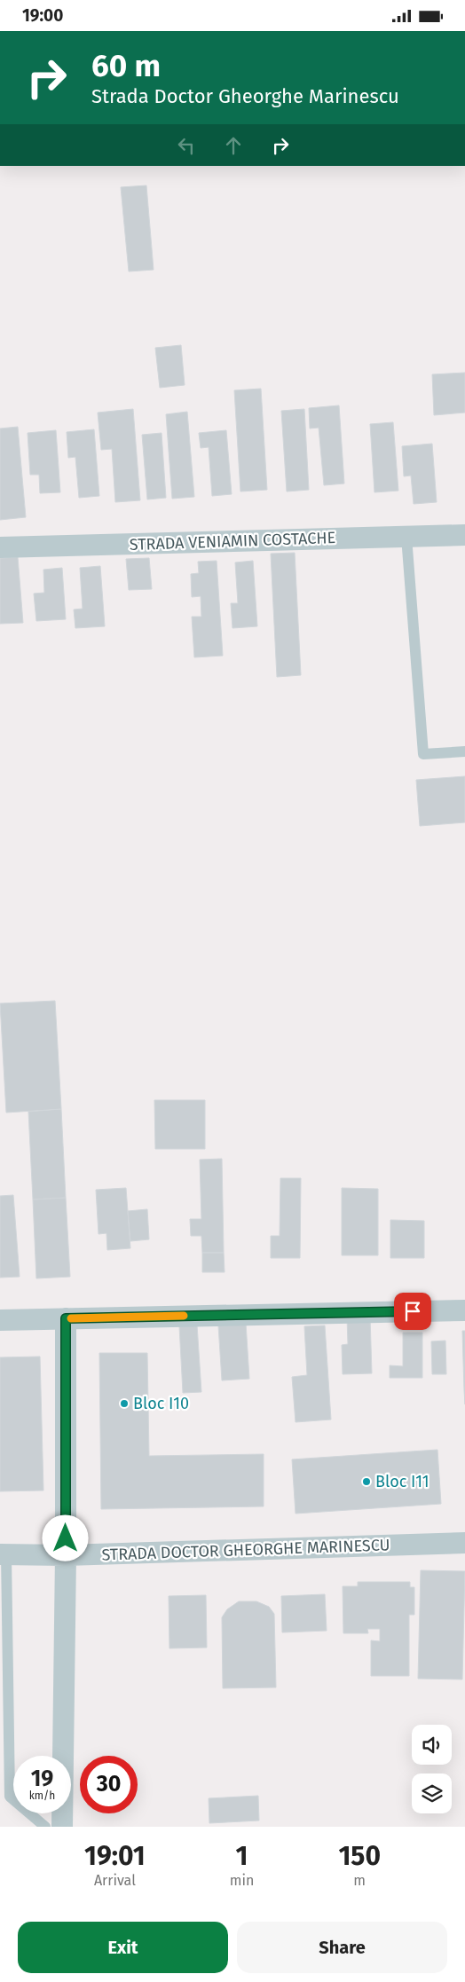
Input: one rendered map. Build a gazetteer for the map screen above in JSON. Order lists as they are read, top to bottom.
{
  "streets": {
    "street": ["STRADA VENIAMIN COSTACHE", "STRADA DOCTOR GHEORGHE MARINESCU"]
  },
  "places": ["Bloc I10", "Bloc I11"],
  "page": {
    "status": "19:00",
    "turn": ["60 m", "Strada Doctor Gheorghe Marinescu"],
    "speed": "19 km/h",
    "limit": "30",
    "eta": [
      "19:01",
      "Arrival",
      "1",
      "min",
      "150",
      "m"
    ],
    "buttons": ["Exit", "Share"]
  }
}
